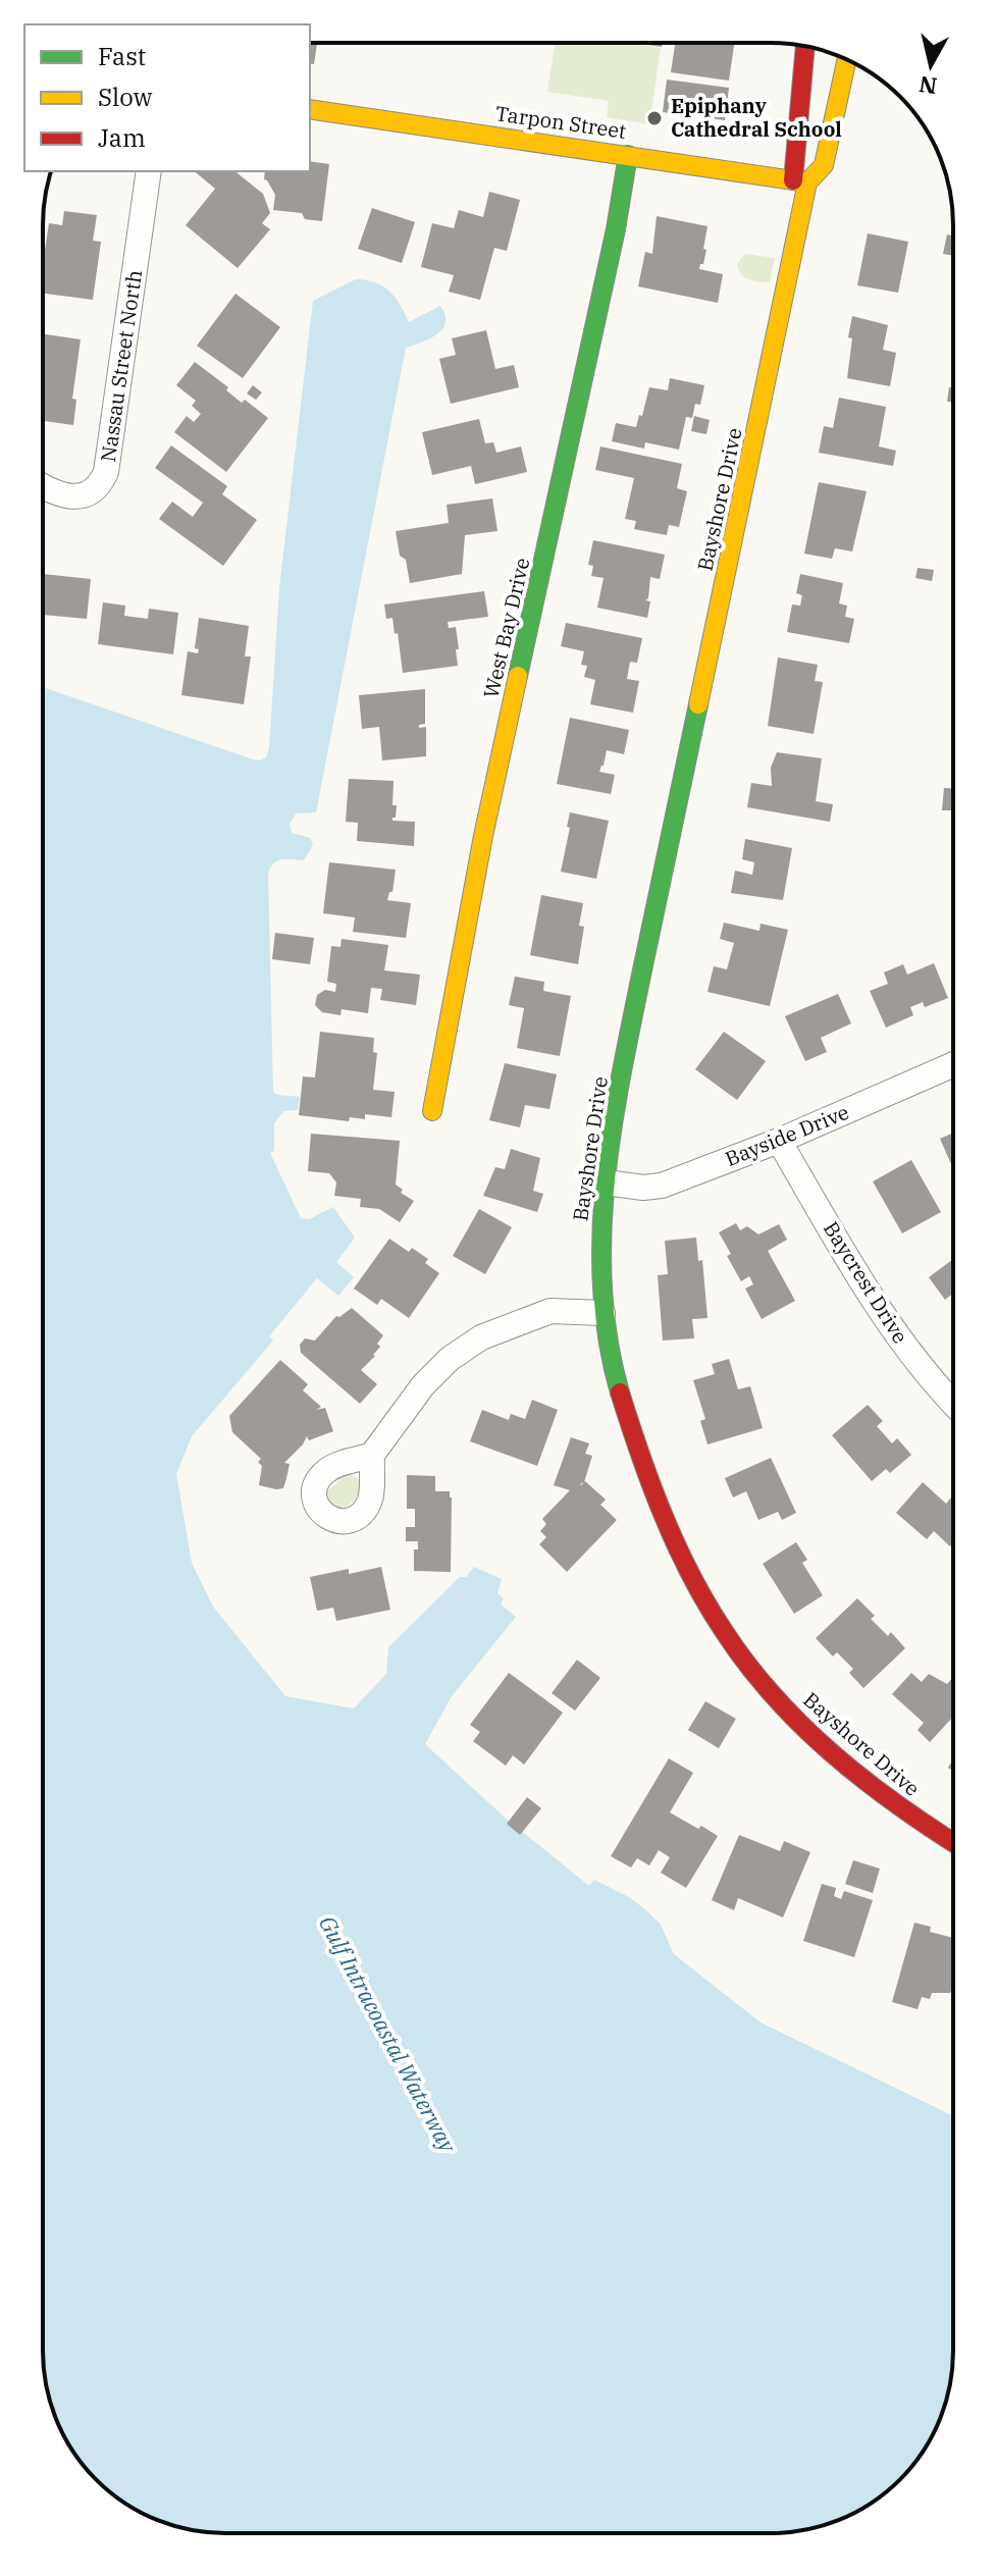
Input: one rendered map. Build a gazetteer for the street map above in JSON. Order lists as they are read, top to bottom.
{
  "streets": {
    "street": [
      "Tarpon Street",
      "Nassau Street North",
      "Bayshore Drive",
      "West Bay Drive",
      "Bayside Drive",
      "Baycrest Drive"
    ]
  },
  "crossings": [
    ["Tarpon Street", "Bayshore Drive"],
    ["Tarpon Street", "West Bay Drive"],
    ["Bayshore Drive", "Bayside Drive"],
    ["Bayside Drive", "Baycrest Drive"]
  ],
  "water": ["Gulf Intracoastal Waterway"],
  "places": ["Epiphany Cathedral School"],
  "legend": ["Fast", "Slow", "Jam"],
  "north": "bottom"
}
